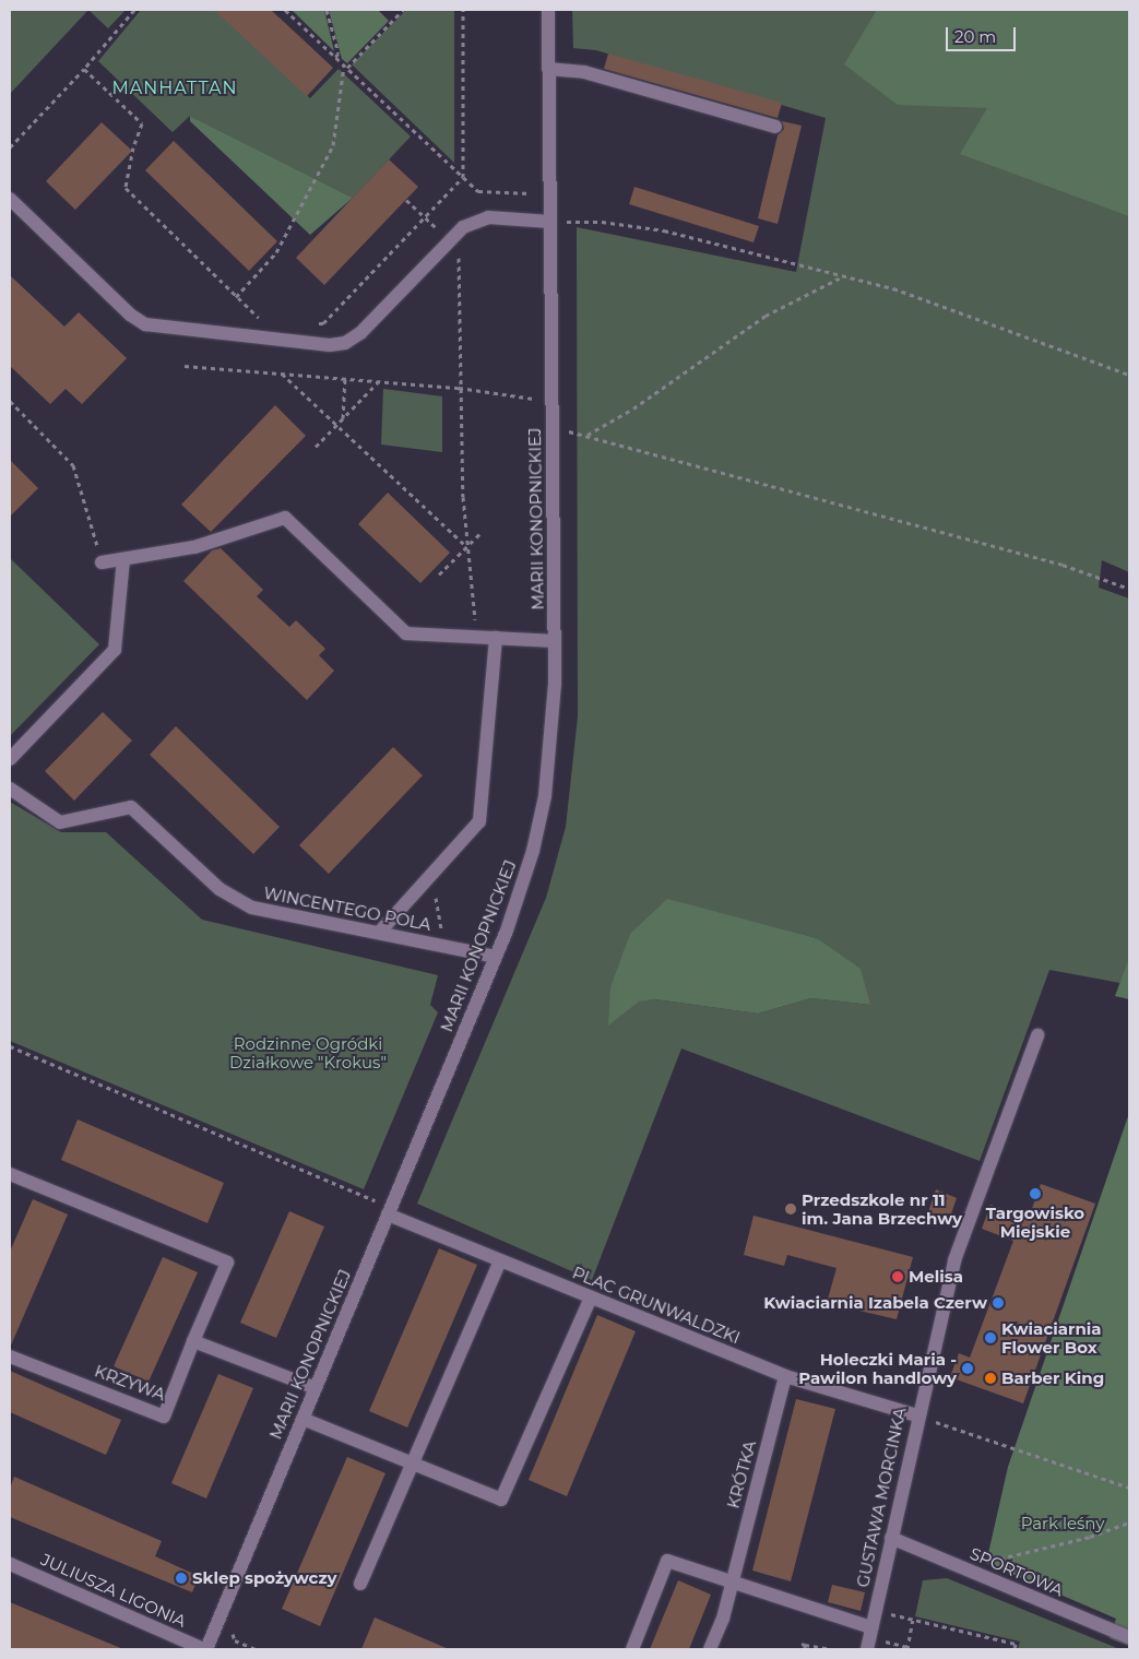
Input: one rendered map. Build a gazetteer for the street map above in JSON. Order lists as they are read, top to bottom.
{
  "streets": {
    "street": [
      "MARII KONOPNICKIEJ",
      "WINCENTEGO POLA",
      "PLAC GRUNWALDZKI",
      "KRZYWA",
      "KRÓTKA",
      "GUSTAWA MORCINKA",
      "SPORTOWA",
      "JULIUSZA LIGONIA"
    ]
  },
  "crossings": [
    ["MARII KONOPNICKIEJ", "WINCENTEGO POLA"],
    ["MARII KONOPNICKIEJ", "PLAC GRUNWALDZKI"],
    ["MARII KONOPNICKIEJ", "JULIUSZA LIGONIA"],
    ["PLAC GRUNWALDZKI", "KRÓTKA"],
    ["PLAC GRUNWALDZKI", "GUSTAWA MORCINKA"],
    ["GUSTAWA MORCINKA", "SPORTOWA"]
  ],
  "districts": ["MANHATTAN"],
  "parks": ["Rodzinne Ogródki Działkowe \"Krokus\"", "Park leśny"],
  "places": [
    "Targowisko Miejskie",
    "Przedszkole nr 11 im. Jana Brzechwy",
    "Melisa",
    "Kwiaciarnia Izabela Czerw",
    "Kwiaciarnia Flower Box",
    "Holeczki Maria - Pawilon handlowy",
    "Barber King",
    "Sklep spożywczy"
  ],
  "scale_bar": "20 m"
}
